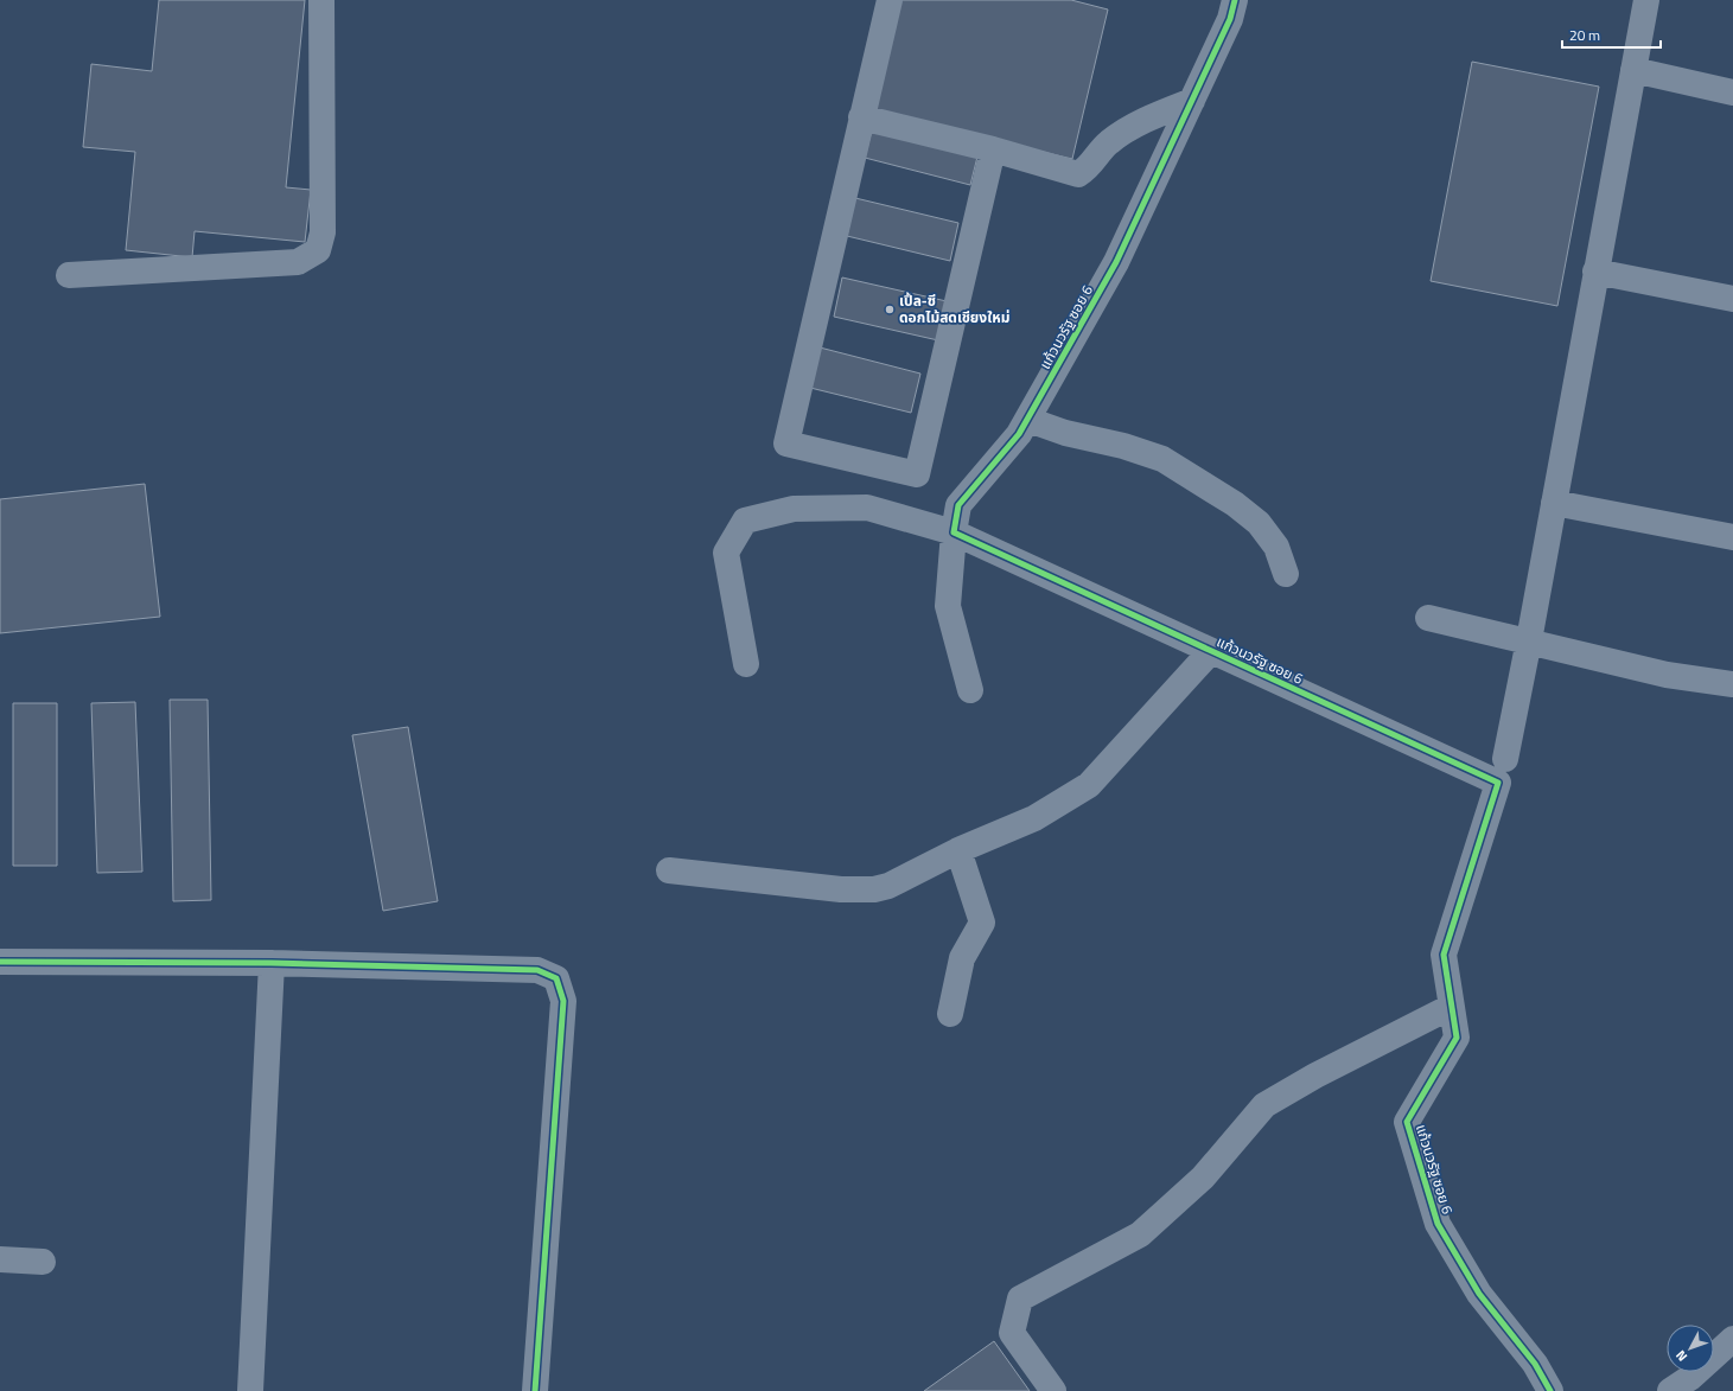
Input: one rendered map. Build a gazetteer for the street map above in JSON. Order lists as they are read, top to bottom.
{
  "streets": {
    "street": ["แก้วนวรัฐ ซอย 6"]
  },
  "places": ["เปิ้ล-ซี ดอกไม้สดเชียงใหม่"],
  "scale_bar": "20 m",
  "north": "bottom left"
}
